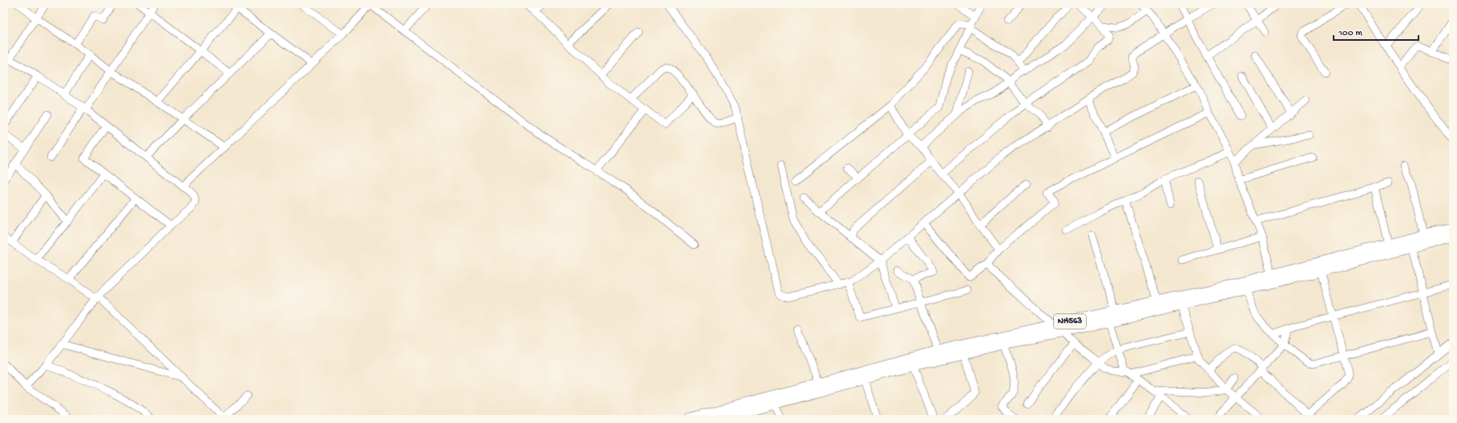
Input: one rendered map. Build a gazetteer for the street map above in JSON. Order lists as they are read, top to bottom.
{
  "streets": {
    "highway": ["NH563"]
  },
  "scale_bar": "100 m"
}
